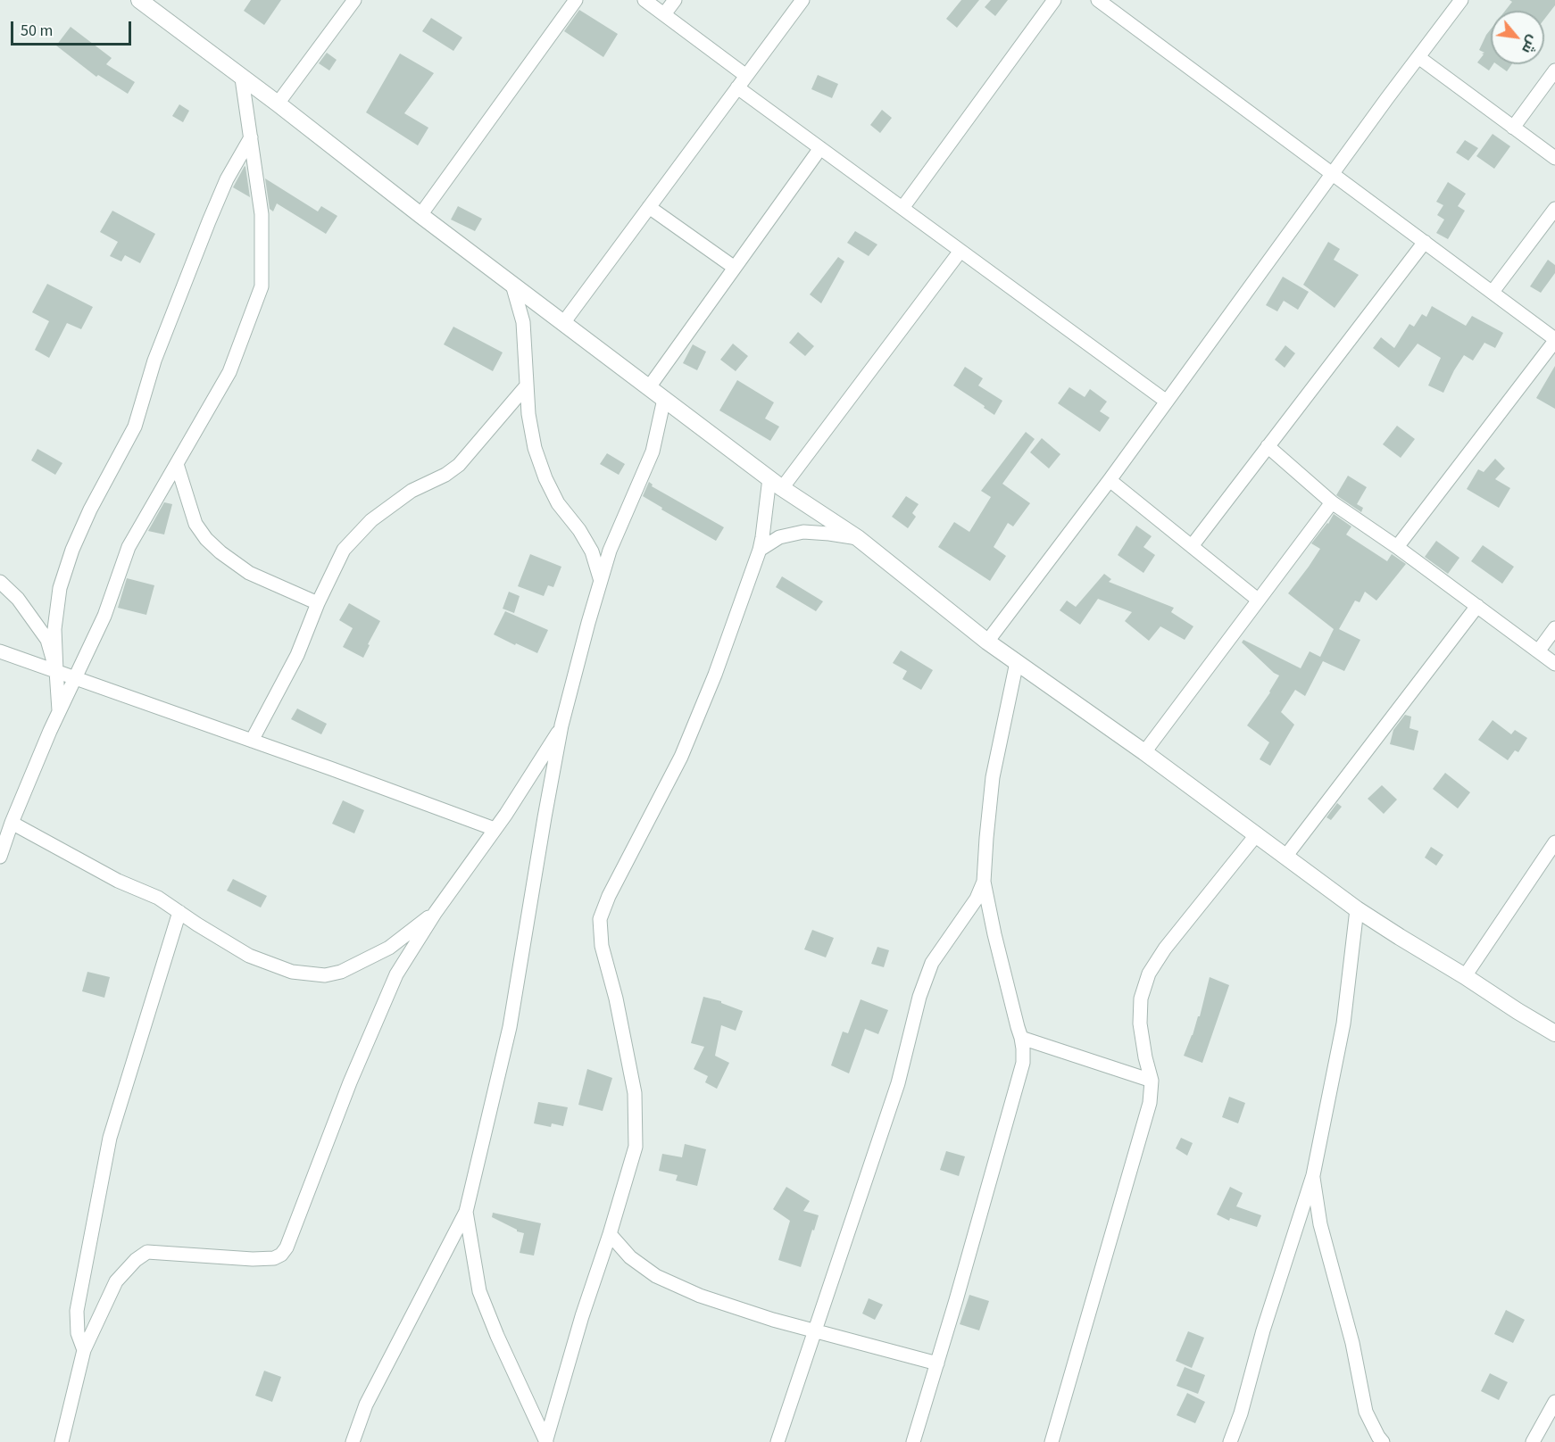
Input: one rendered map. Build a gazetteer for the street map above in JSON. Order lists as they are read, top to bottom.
{
  "scale_bar": "50 m",
  "north": "bottom right"
}
